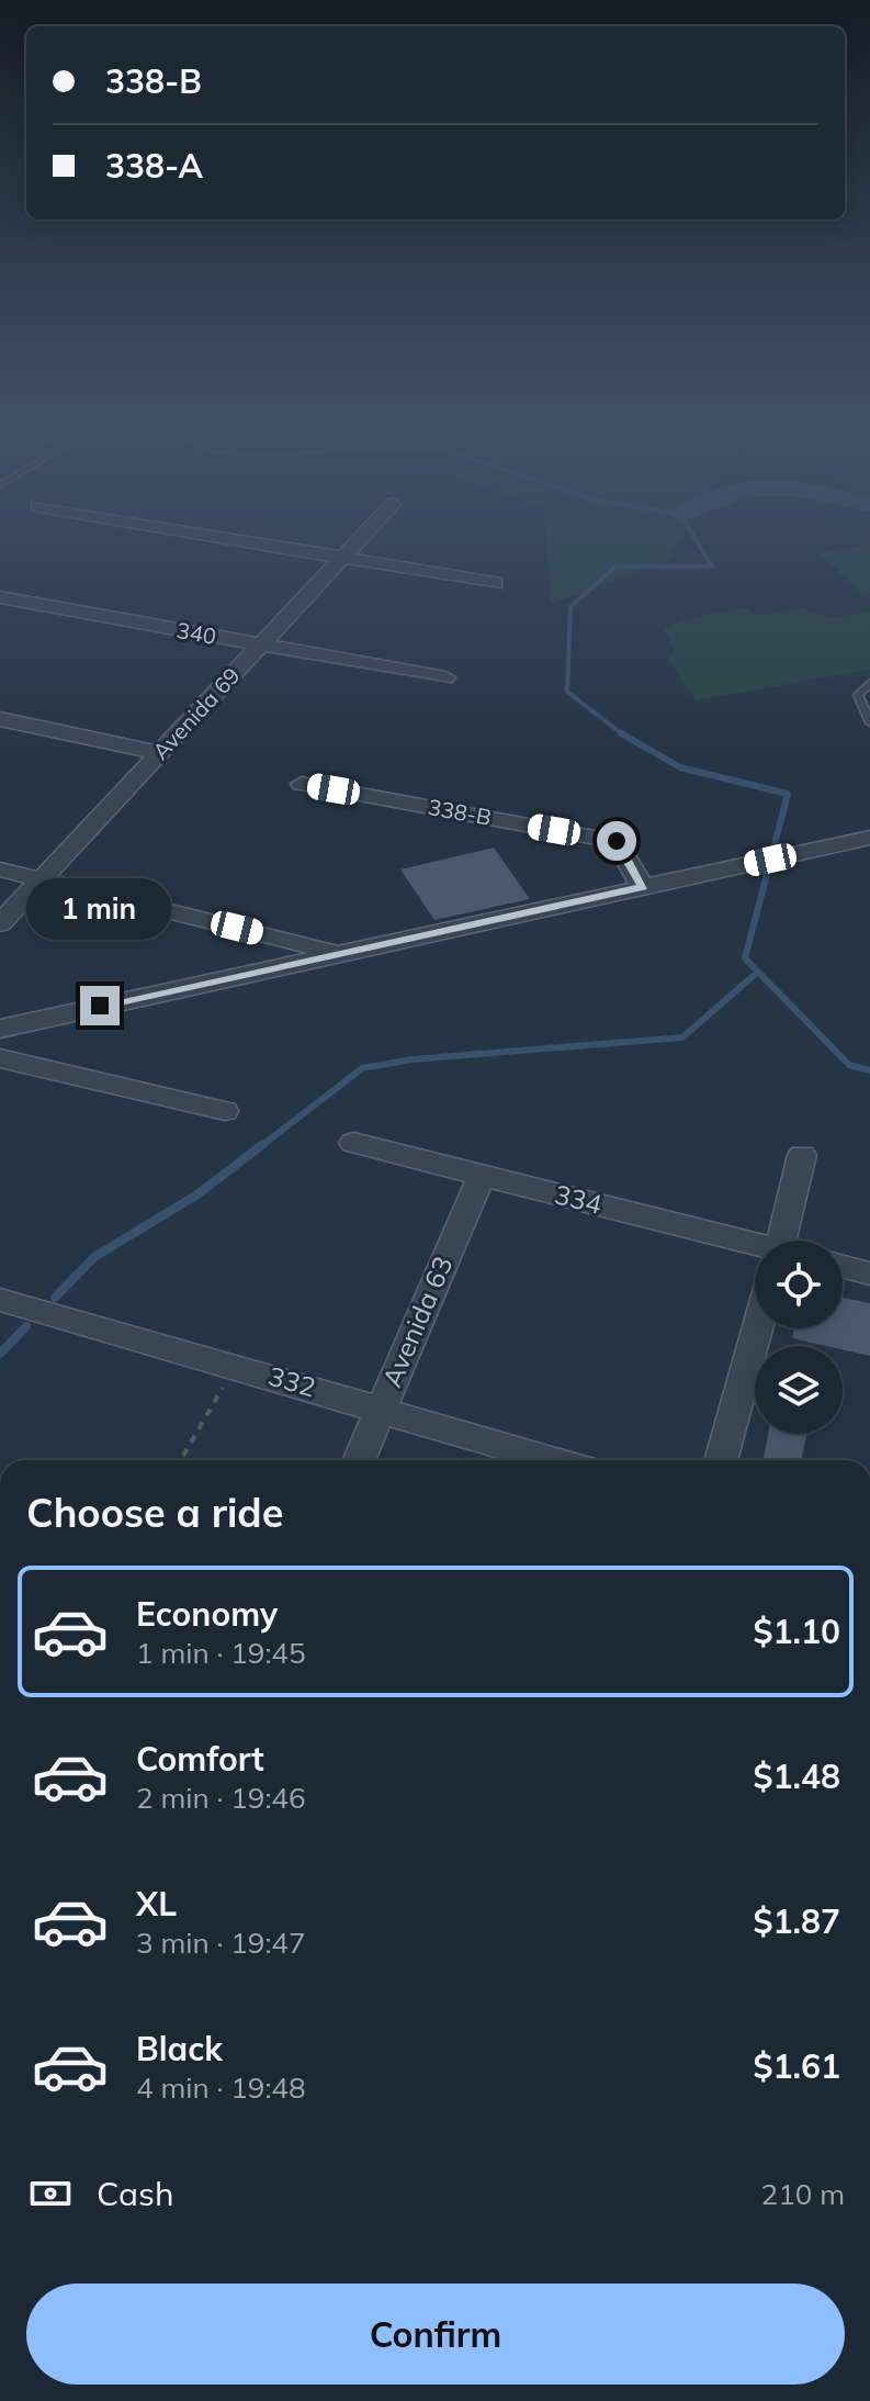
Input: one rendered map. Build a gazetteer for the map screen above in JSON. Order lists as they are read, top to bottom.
{
  "streets": {
    "street": [
      "340",
      "Avenida 69",
      "338-B",
      "334",
      "Avenida 63",
      "332"
    ]
  },
  "crossings": [
    ["340", "Avenida 69"],
    ["334", "Avenida 63"],
    ["Avenida 63", "332"]
  ],
  "page": {
    "banner": ["338-B", "338-A"],
    "bubble": "1 min",
    "heading": "Choose a ride",
    "list": [
      {
        "name": "Economy",
        "note": "1 min · 19:45",
        "value": "$1.10"
      },
      {
        "name": "Comfort",
        "note": "2 min · 19:46",
        "value": "$1.48"
      },
      {
        "name": "XL",
        "note": "3 min · 19:47",
        "value": "$1.87"
      },
      {
        "name": "Black",
        "note": "4 min · 19:48",
        "value": "$1.61"
      }
    ],
    "pay": ["Cash", "210 m"],
    "buttons": "Confirm"
  }
}
